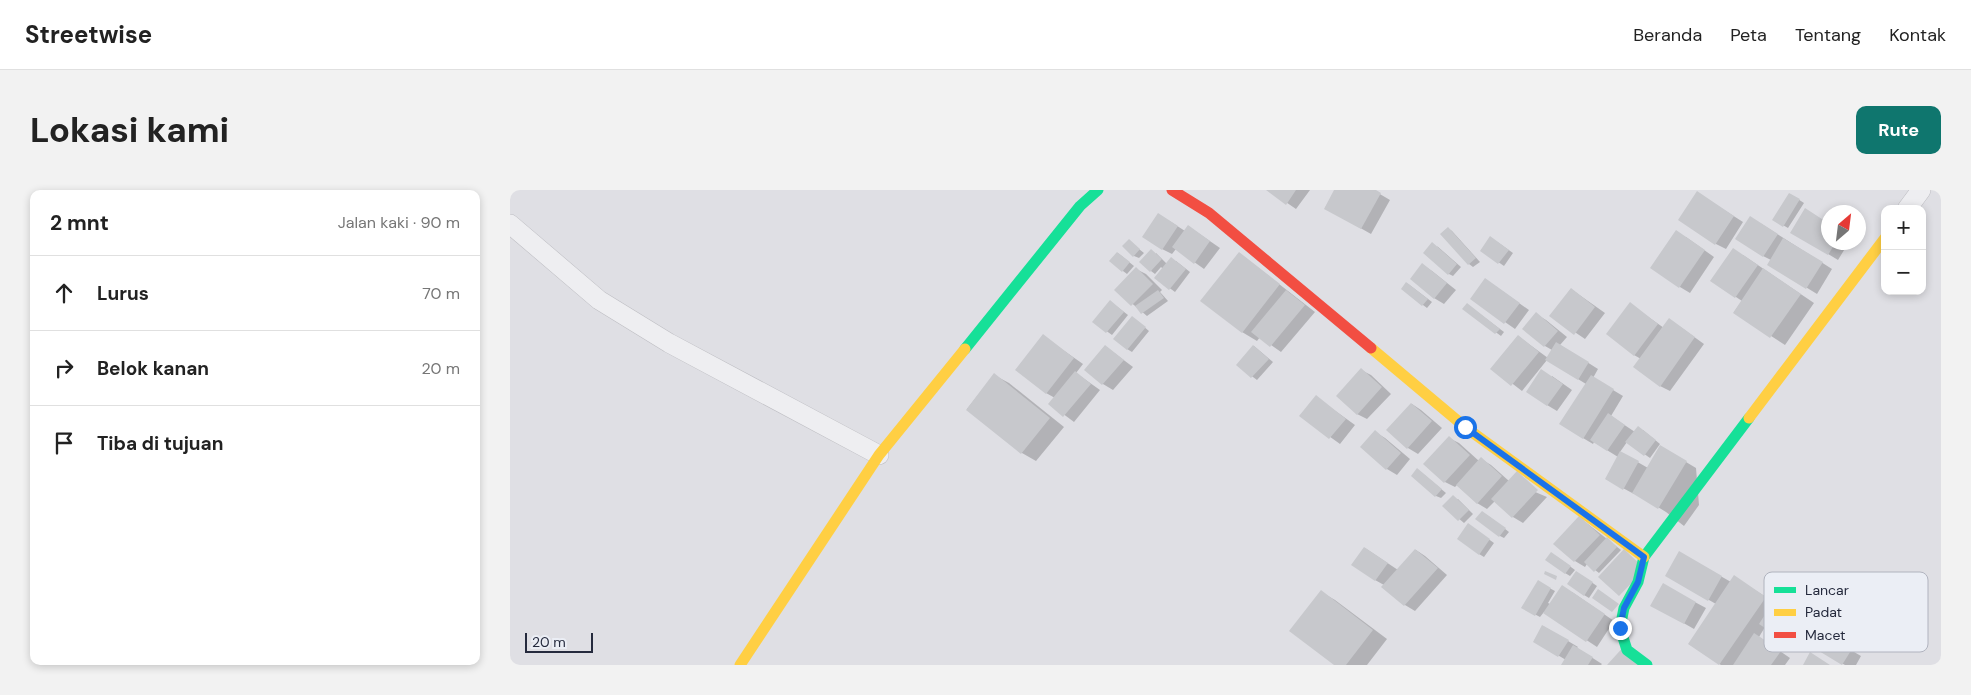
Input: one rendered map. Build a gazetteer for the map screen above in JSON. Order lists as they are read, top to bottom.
{
  "legend": ["Lancar", "Padat", "Macet"],
  "scale_bar": "20 m",
  "north": "top right",
  "page": {
    "header": "Streetwise",
    "nav": [
      "Beranda",
      "Peta",
      "Tentang",
      "Kontak"
    ],
    "buttons": "Rute",
    "title": "Lokasi kami",
    "heading": ["2 mnt", "Jalan kaki · 90 m"],
    "map_buttons": ["+", "−"],
    "list": [
      ["Lurus", "70 m"],
      ["Belok kanan", "20 m"],
      "Tiba di tujuan"
    ],
    "scale": "20 m"
  }
}
